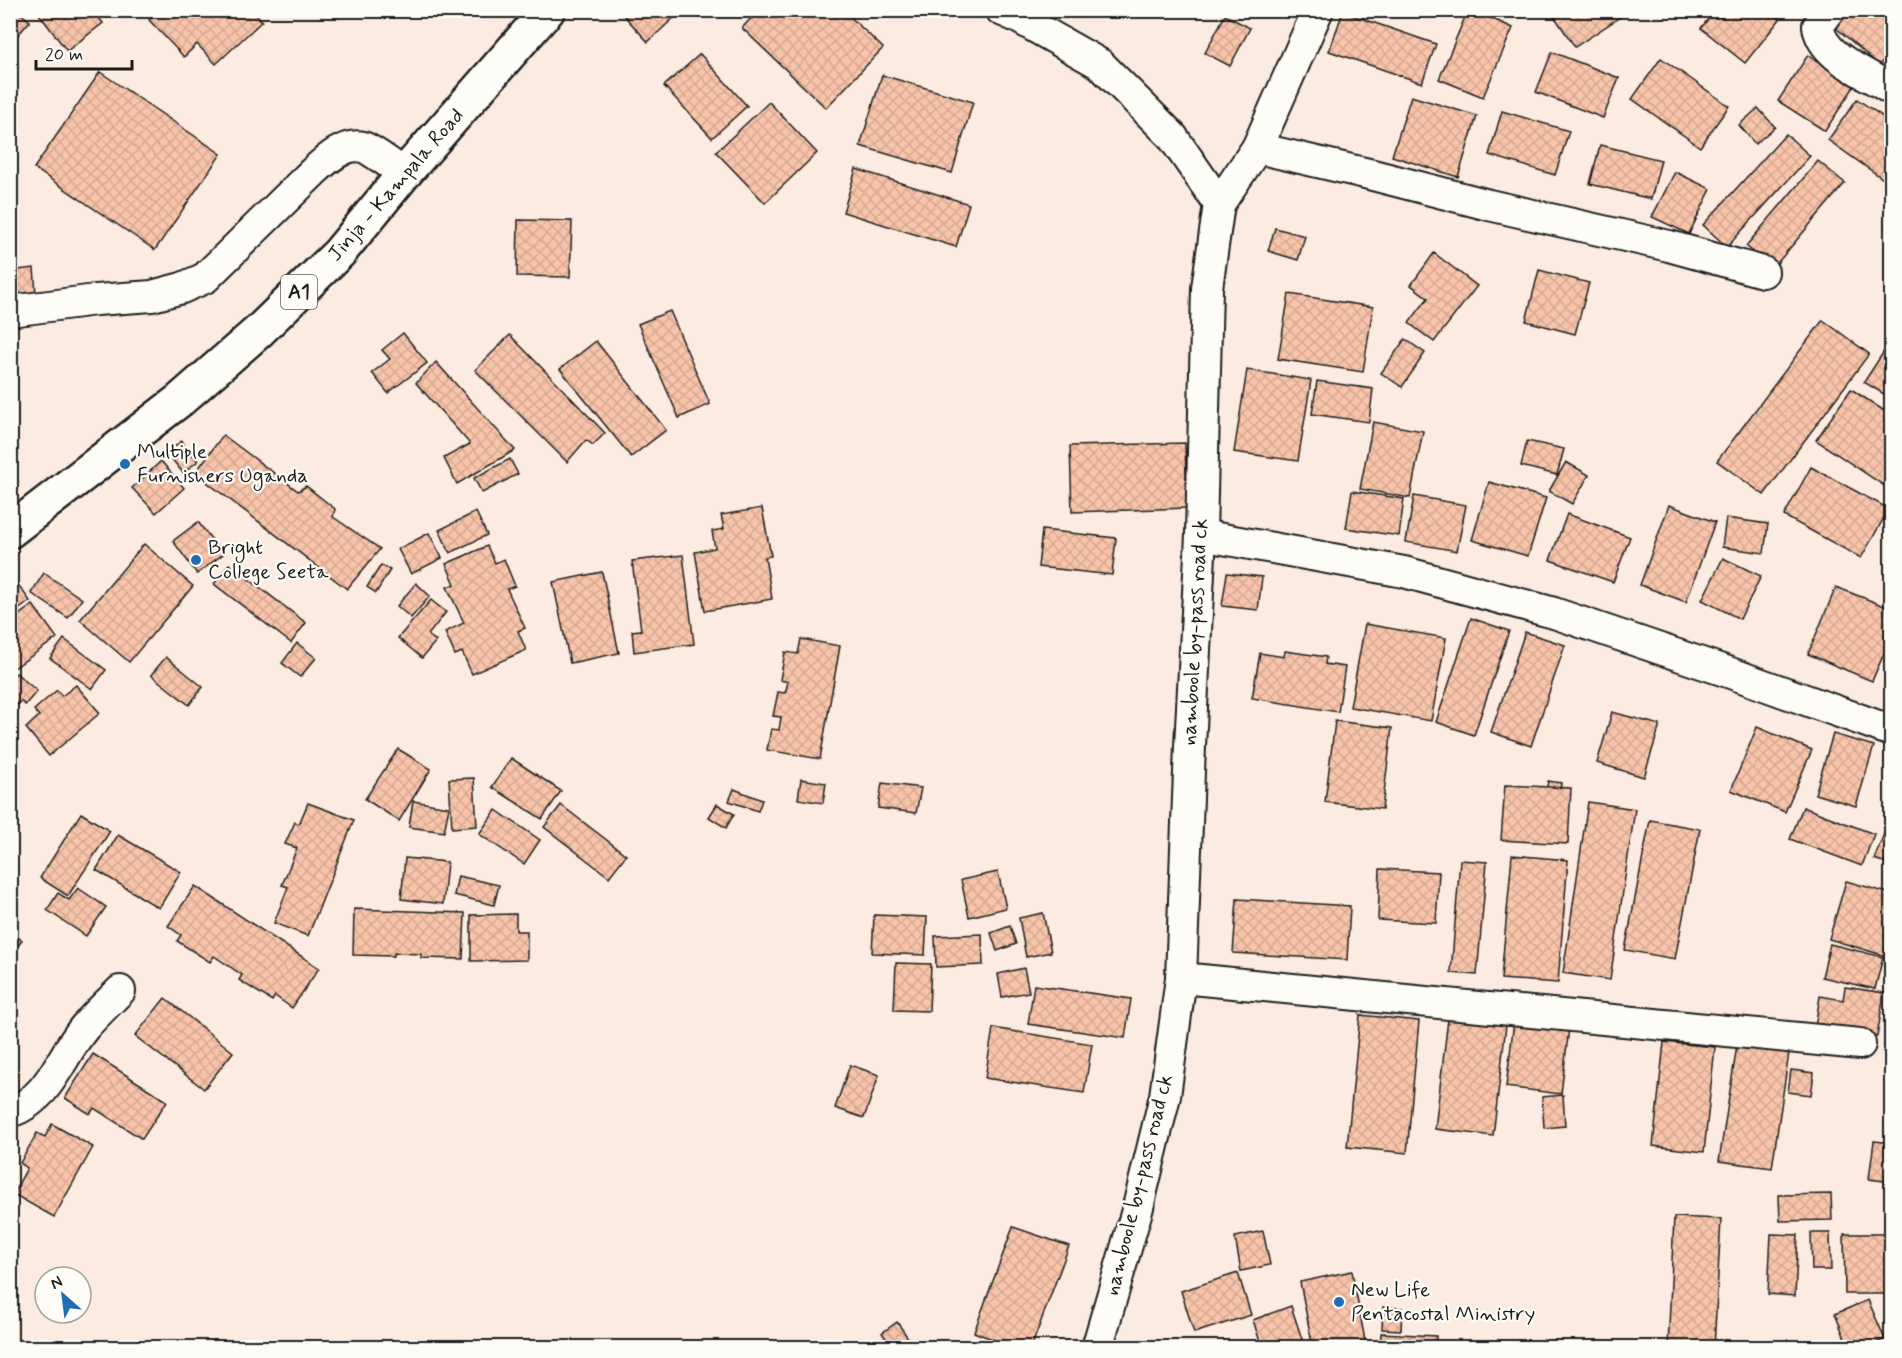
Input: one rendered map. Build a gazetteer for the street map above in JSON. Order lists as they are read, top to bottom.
{
  "streets": {
    "highway": ["Jinja - Kampala Road", "A1"],
    "street": ["namboole by-pass road ck"]
  },
  "places": ["Multiple Furnishers Uganda", "Bright College Seeta", "New Life Pentacostal Ministry"],
  "scale_bar": "20 m",
  "north": "top left"
}
